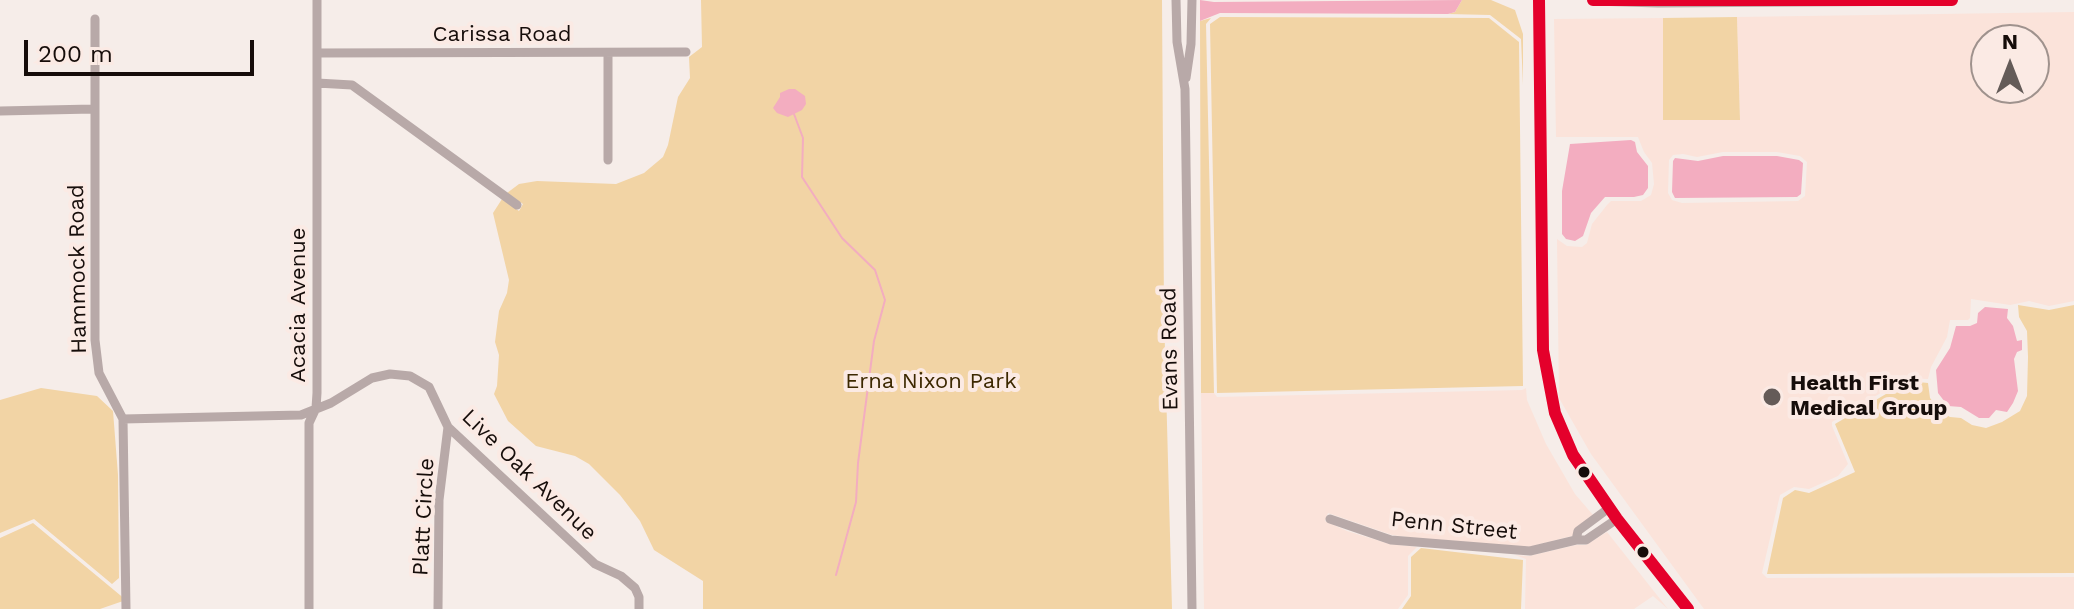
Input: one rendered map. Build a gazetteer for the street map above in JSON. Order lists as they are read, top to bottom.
{
  "streets": {
    "street": [
      "Carissa Road",
      "Hammock Road",
      "Acacia Avenue",
      "Evans Road",
      "Live Oak Avenue",
      "Platt Circle",
      "Penn Street"
    ]
  },
  "crossings": [
    ["Carissa Road", "Acacia Avenue"],
    ["Hammock Road", "Live Oak Avenue"],
    ["Acacia Avenue", "Live Oak Avenue"],
    ["Live Oak Avenue", "Platt Circle"]
  ],
  "parks": ["Erna Nixon Park"],
  "places": ["Health First Medical Group"],
  "scale_bar": "200 m",
  "north": "top"
}
